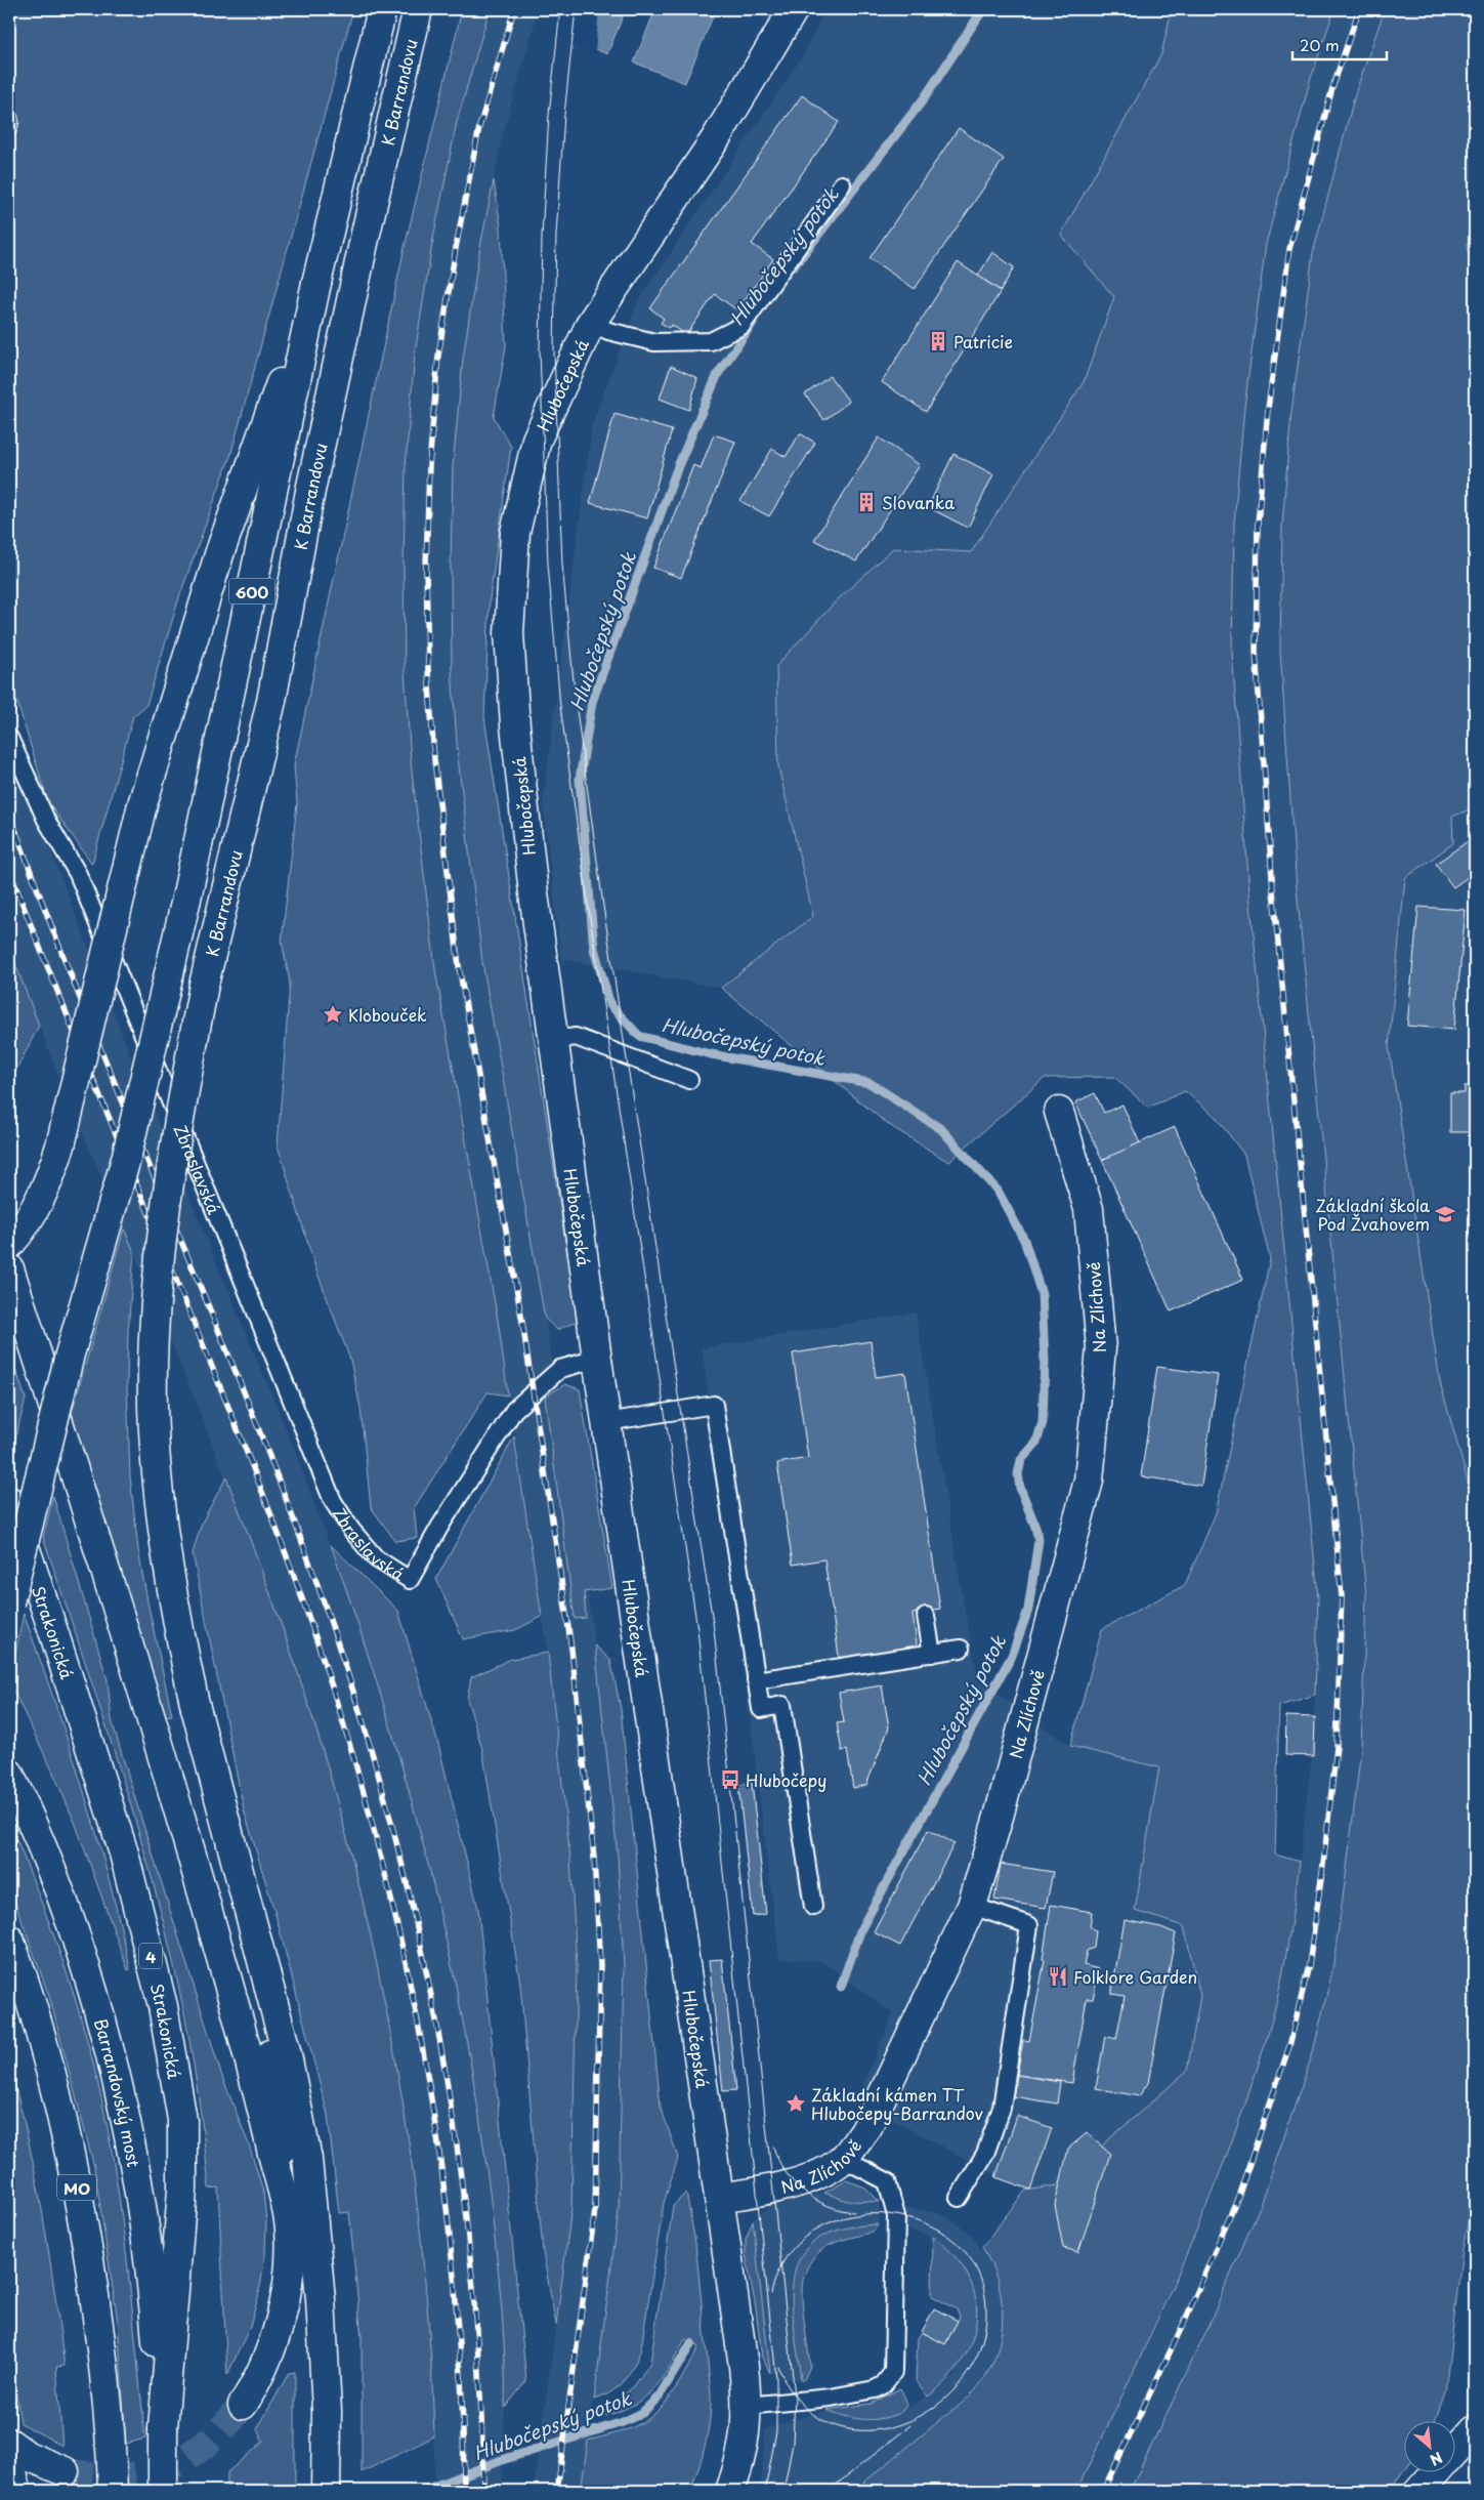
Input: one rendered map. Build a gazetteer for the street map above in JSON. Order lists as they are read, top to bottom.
{
  "streets": {
    "main road": [
      "K Barrandovu",
      "Hlubočepská",
      "600",
      "Na Zlíchově",
      "Strakonická",
      "4",
      "Barrandovský most",
      "MO"
    ],
    "lane": ["Zbraslavská"]
  },
  "crossings": [
    ["Hlubočepská", "Zbraslavská"],
    ["Hlubočepská", "Na Zlíchově"],
    ["Strakonická", "Barrandovský most"]
  ],
  "water": ["Hlubočepský potok"],
  "places": {
    "building": ["Patricie", "Slovanka"],
    "place": ["Klobouček", "Základní kámen TT Hlubočepy-Barrandov"],
    "school or university": ["Základní škola Pod Žvahovem"],
    "bus stop": ["Hlubočepy"],
    "restaurant": ["Folklore Garden"]
  },
  "scale_bar": "20 m",
  "north": "bottom right"
}
